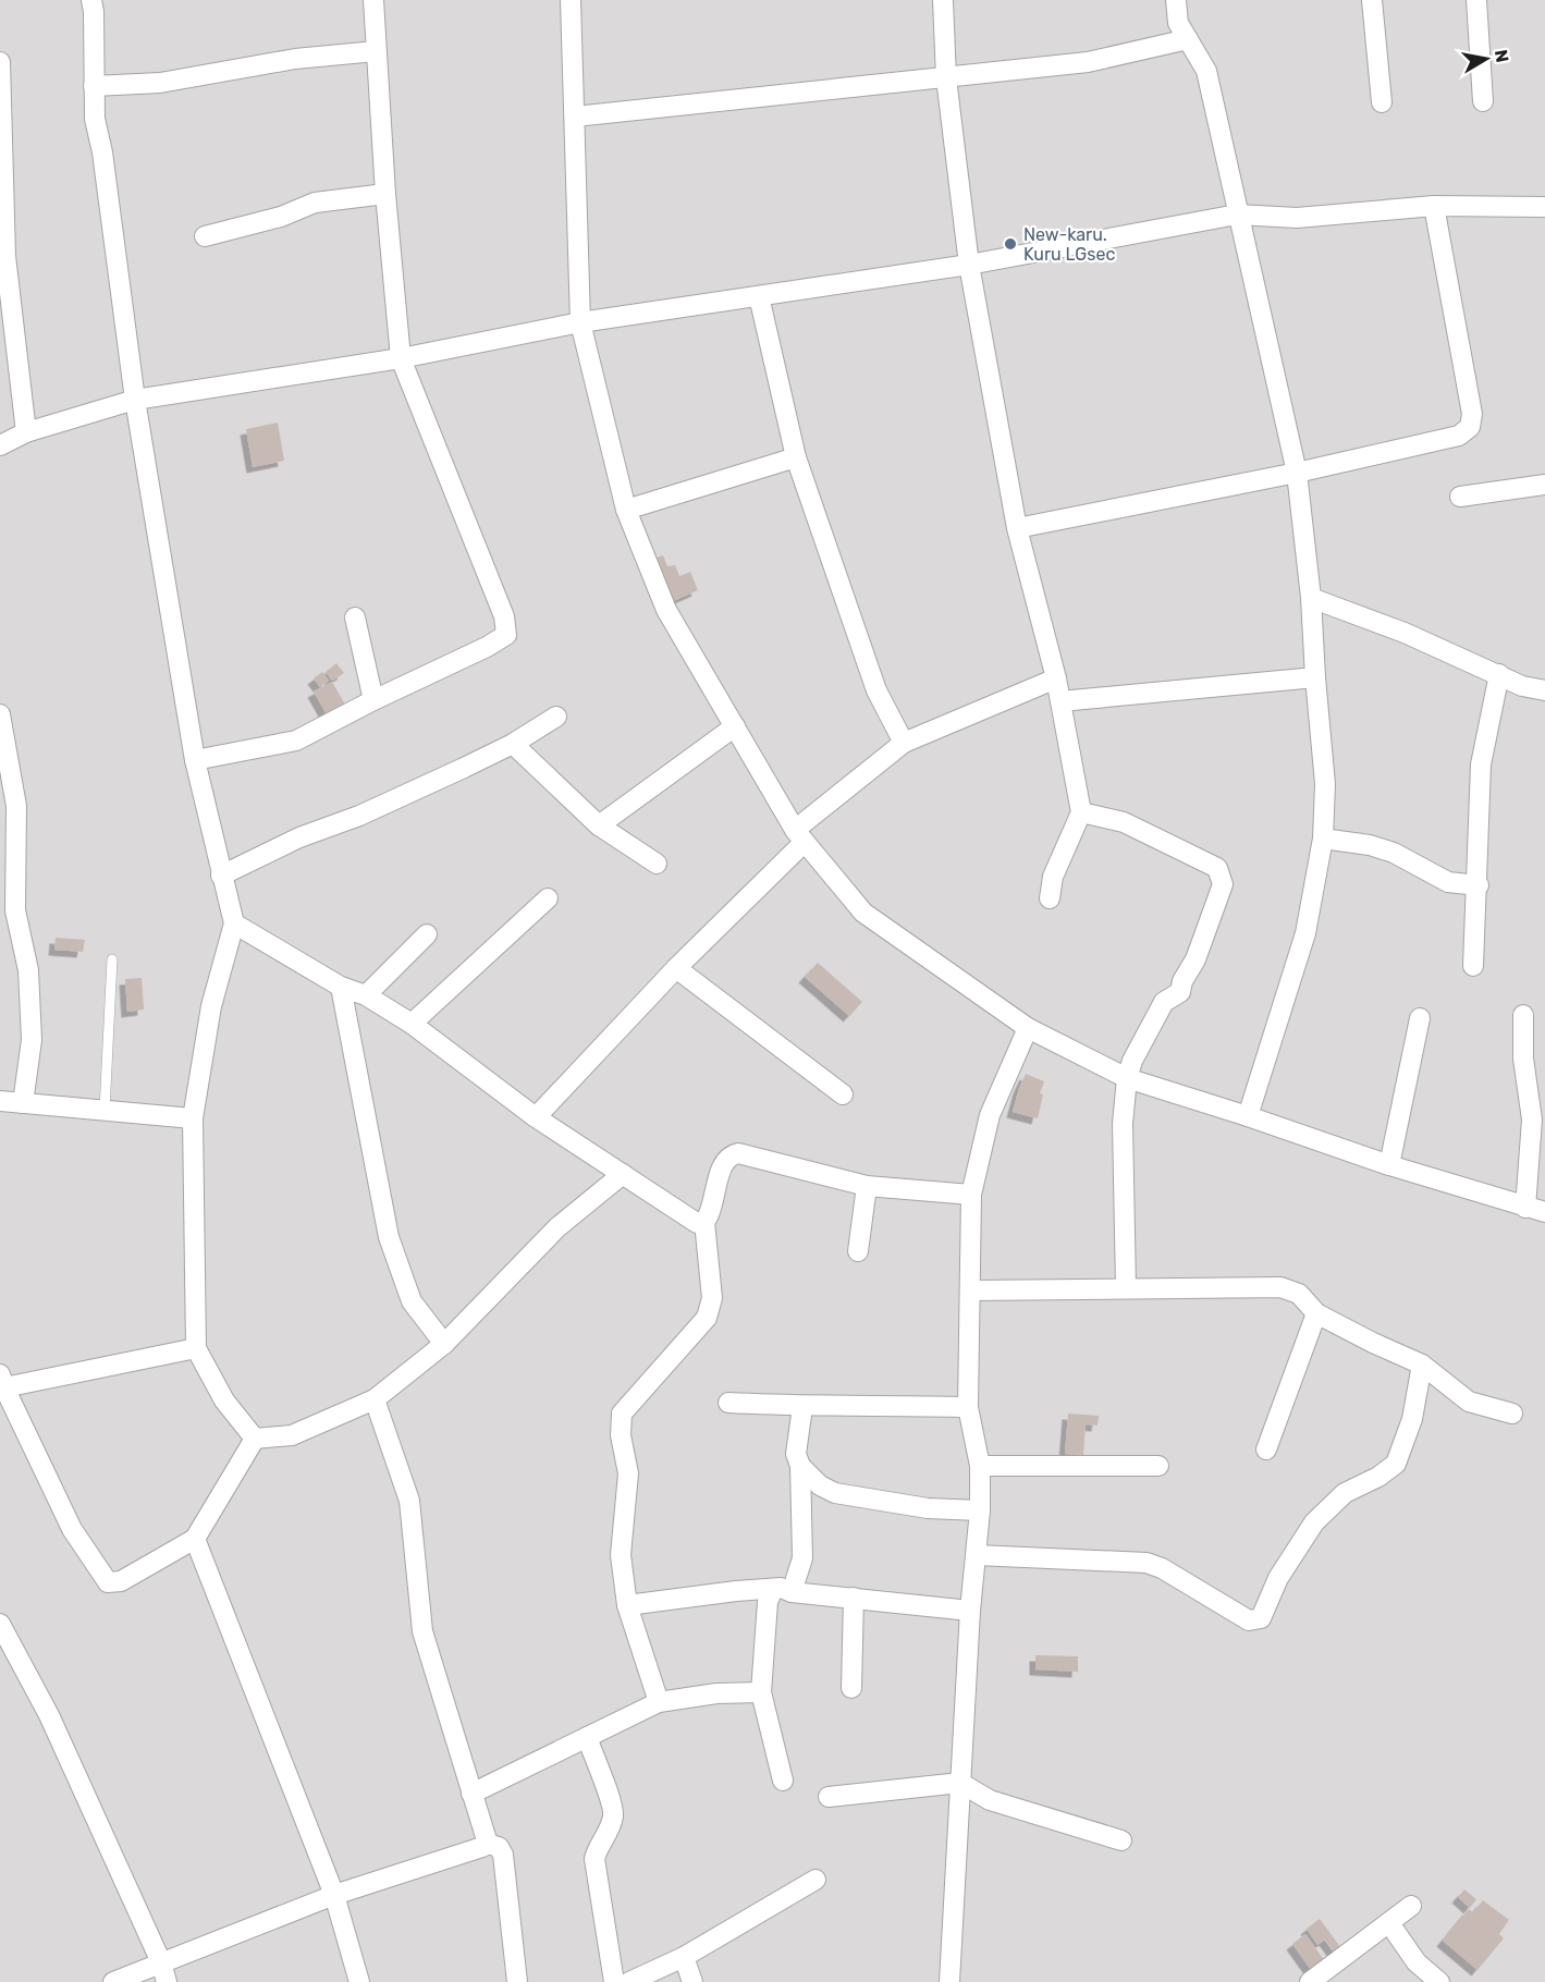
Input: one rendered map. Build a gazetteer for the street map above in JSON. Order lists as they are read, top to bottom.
{
  "places": ["New-karu. Kuru LGsec"],
  "north": "right"
}
